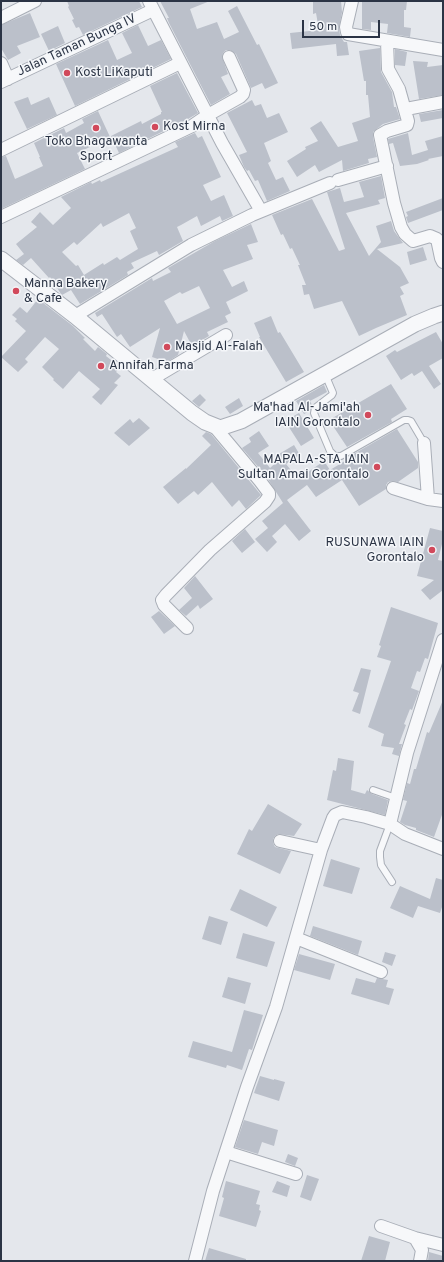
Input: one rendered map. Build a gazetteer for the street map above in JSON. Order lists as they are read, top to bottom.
{
  "streets": {
    "street": ["Jalan Taman Bunga IV"]
  },
  "places": [
    "Kost LiKaputi",
    "Kost Mirna",
    "Toko Bhagawanta Sport",
    "Manna Bakery & Cafe",
    "Masjid Al-Falah",
    "Annifah Farma",
    "Ma'had Al-Jami'ah IAIN Gorontalo",
    "MAPALA-STA IAIN Sultan Amai Gorontalo",
    "RUSUNAWA IAIN Gorontalo"
  ],
  "scale_bar": "50 m"
}
